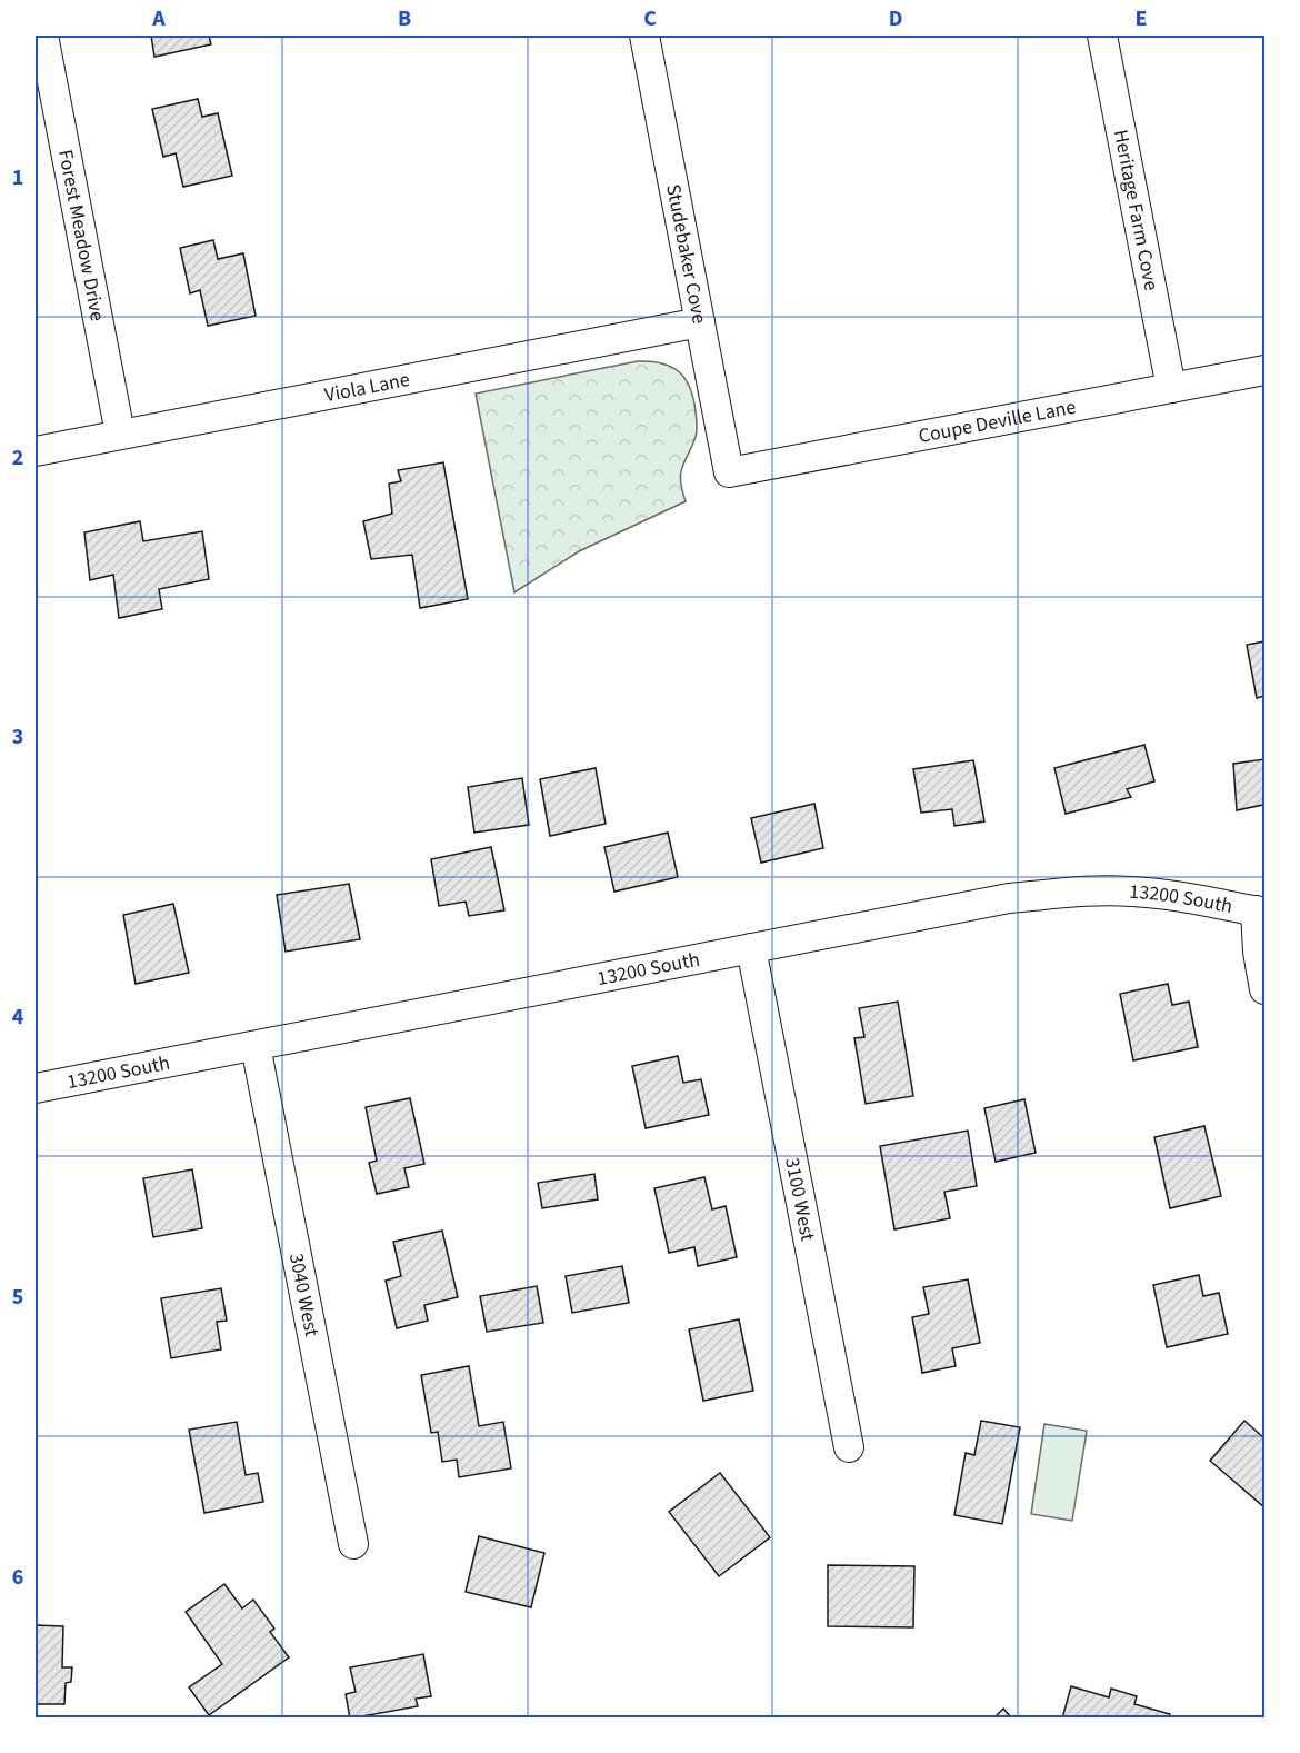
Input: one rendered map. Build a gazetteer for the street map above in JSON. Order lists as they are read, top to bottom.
{
  "streets": {
    "street": [
      "Heritage Farm Cove",
      "Forest Meadow Drive",
      "Studebaker Cove",
      "Viola Lane",
      "Coupe Deville Lane",
      "13200 South",
      "3100 West",
      "3040 West"
    ]
  },
  "crossings": [
    ["Heritage Farm Cove", "Coupe Deville Lane"],
    ["Forest Meadow Drive", "Viola Lane"],
    ["Studebaker Cove", "Viola Lane"],
    ["Studebaker Cove", "Coupe Deville Lane"],
    ["13200 South", "3100 West"],
    ["13200 South", "3040 West"]
  ],
  "grid": {
    "columns": [
      "A",
      "B",
      "C",
      "D",
      "E"
    ],
    "rows": [
      "1",
      "2",
      "3",
      "4",
      "5",
      "6"
    ]
  }
}
